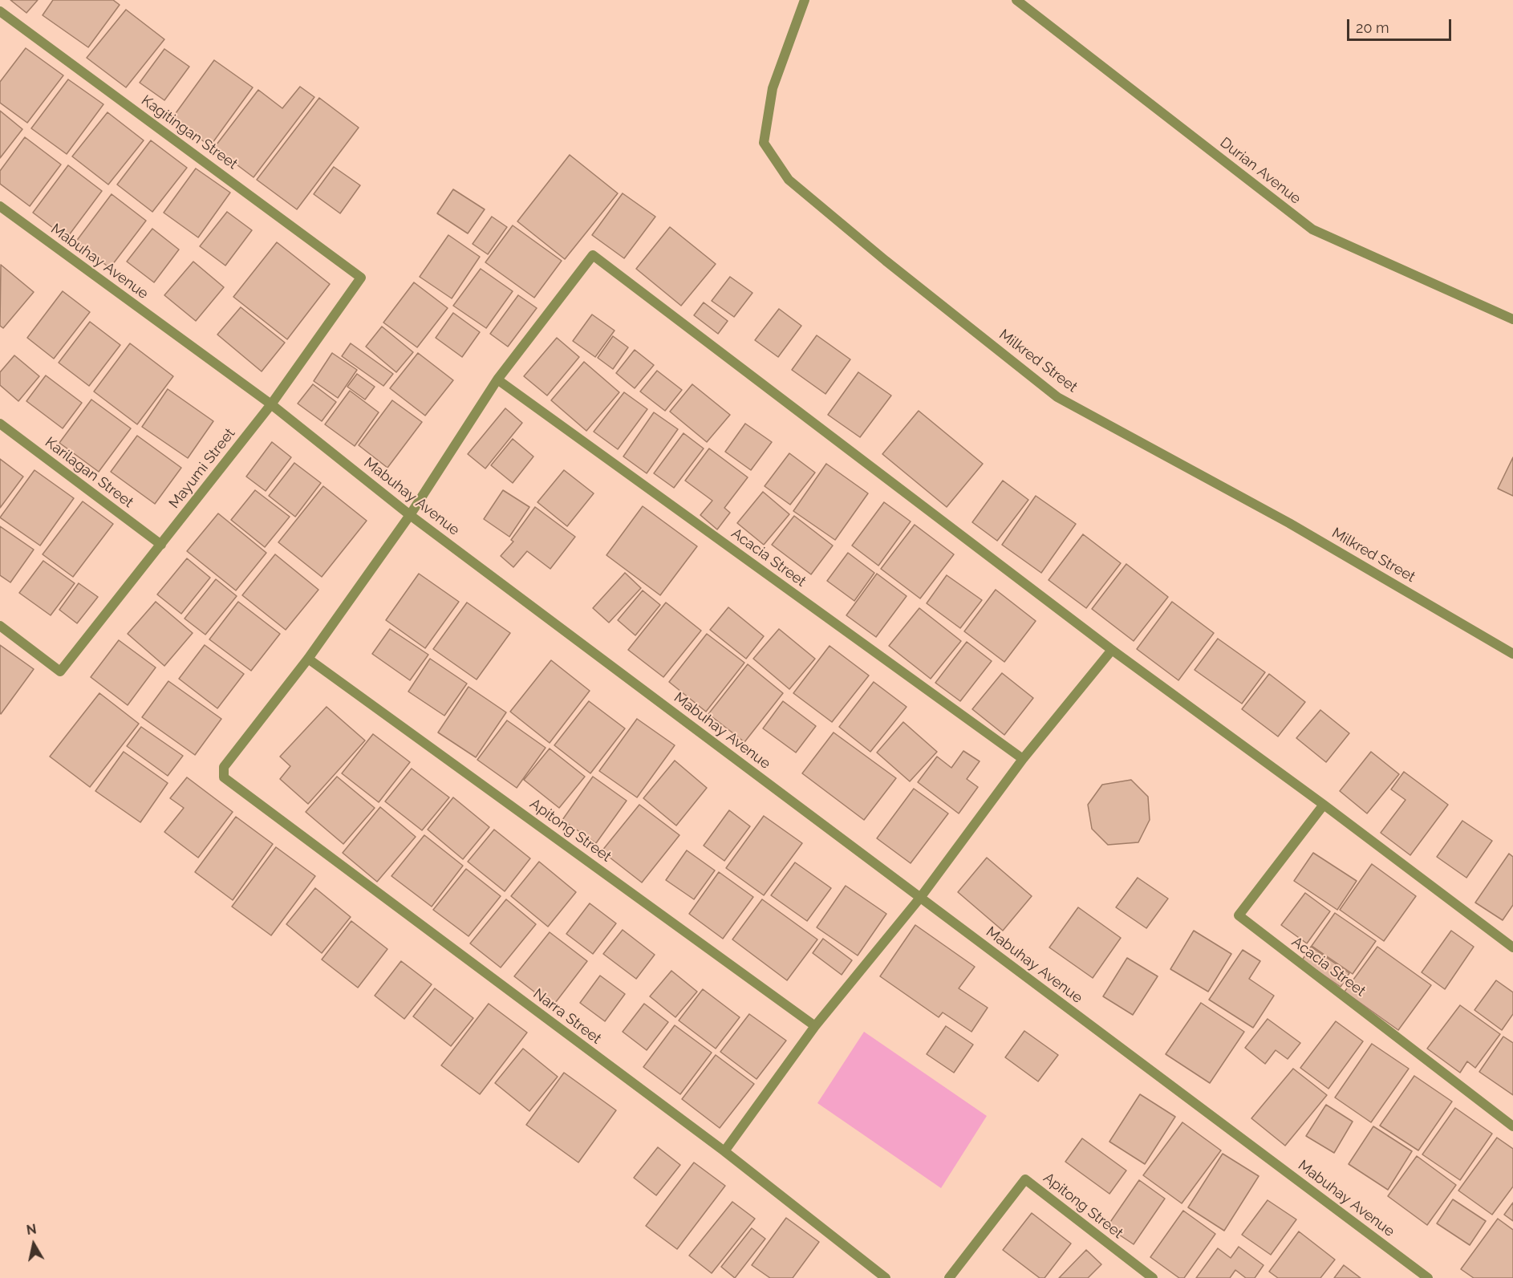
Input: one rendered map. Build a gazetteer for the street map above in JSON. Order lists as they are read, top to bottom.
{
  "streets": {
    "street": [
      "Kagitingan Street",
      "Durian Avenue",
      "Mabuhay Avenue",
      "Milkred Street",
      "Mayumi Street",
      "Karilagan Street",
      "Acacia Street",
      "Apitong Street",
      "Narra Street"
    ]
  },
  "crossings": [
    ["Kagitingan Street", "Mayumi Street"],
    ["Mabuhay Avenue", "Mayumi Street"],
    ["Mayumi Street", "Karilagan Street"],
    ["Apitong Street", "Narra Street"]
  ],
  "scale_bar": "20 m",
  "north": "top"
}
